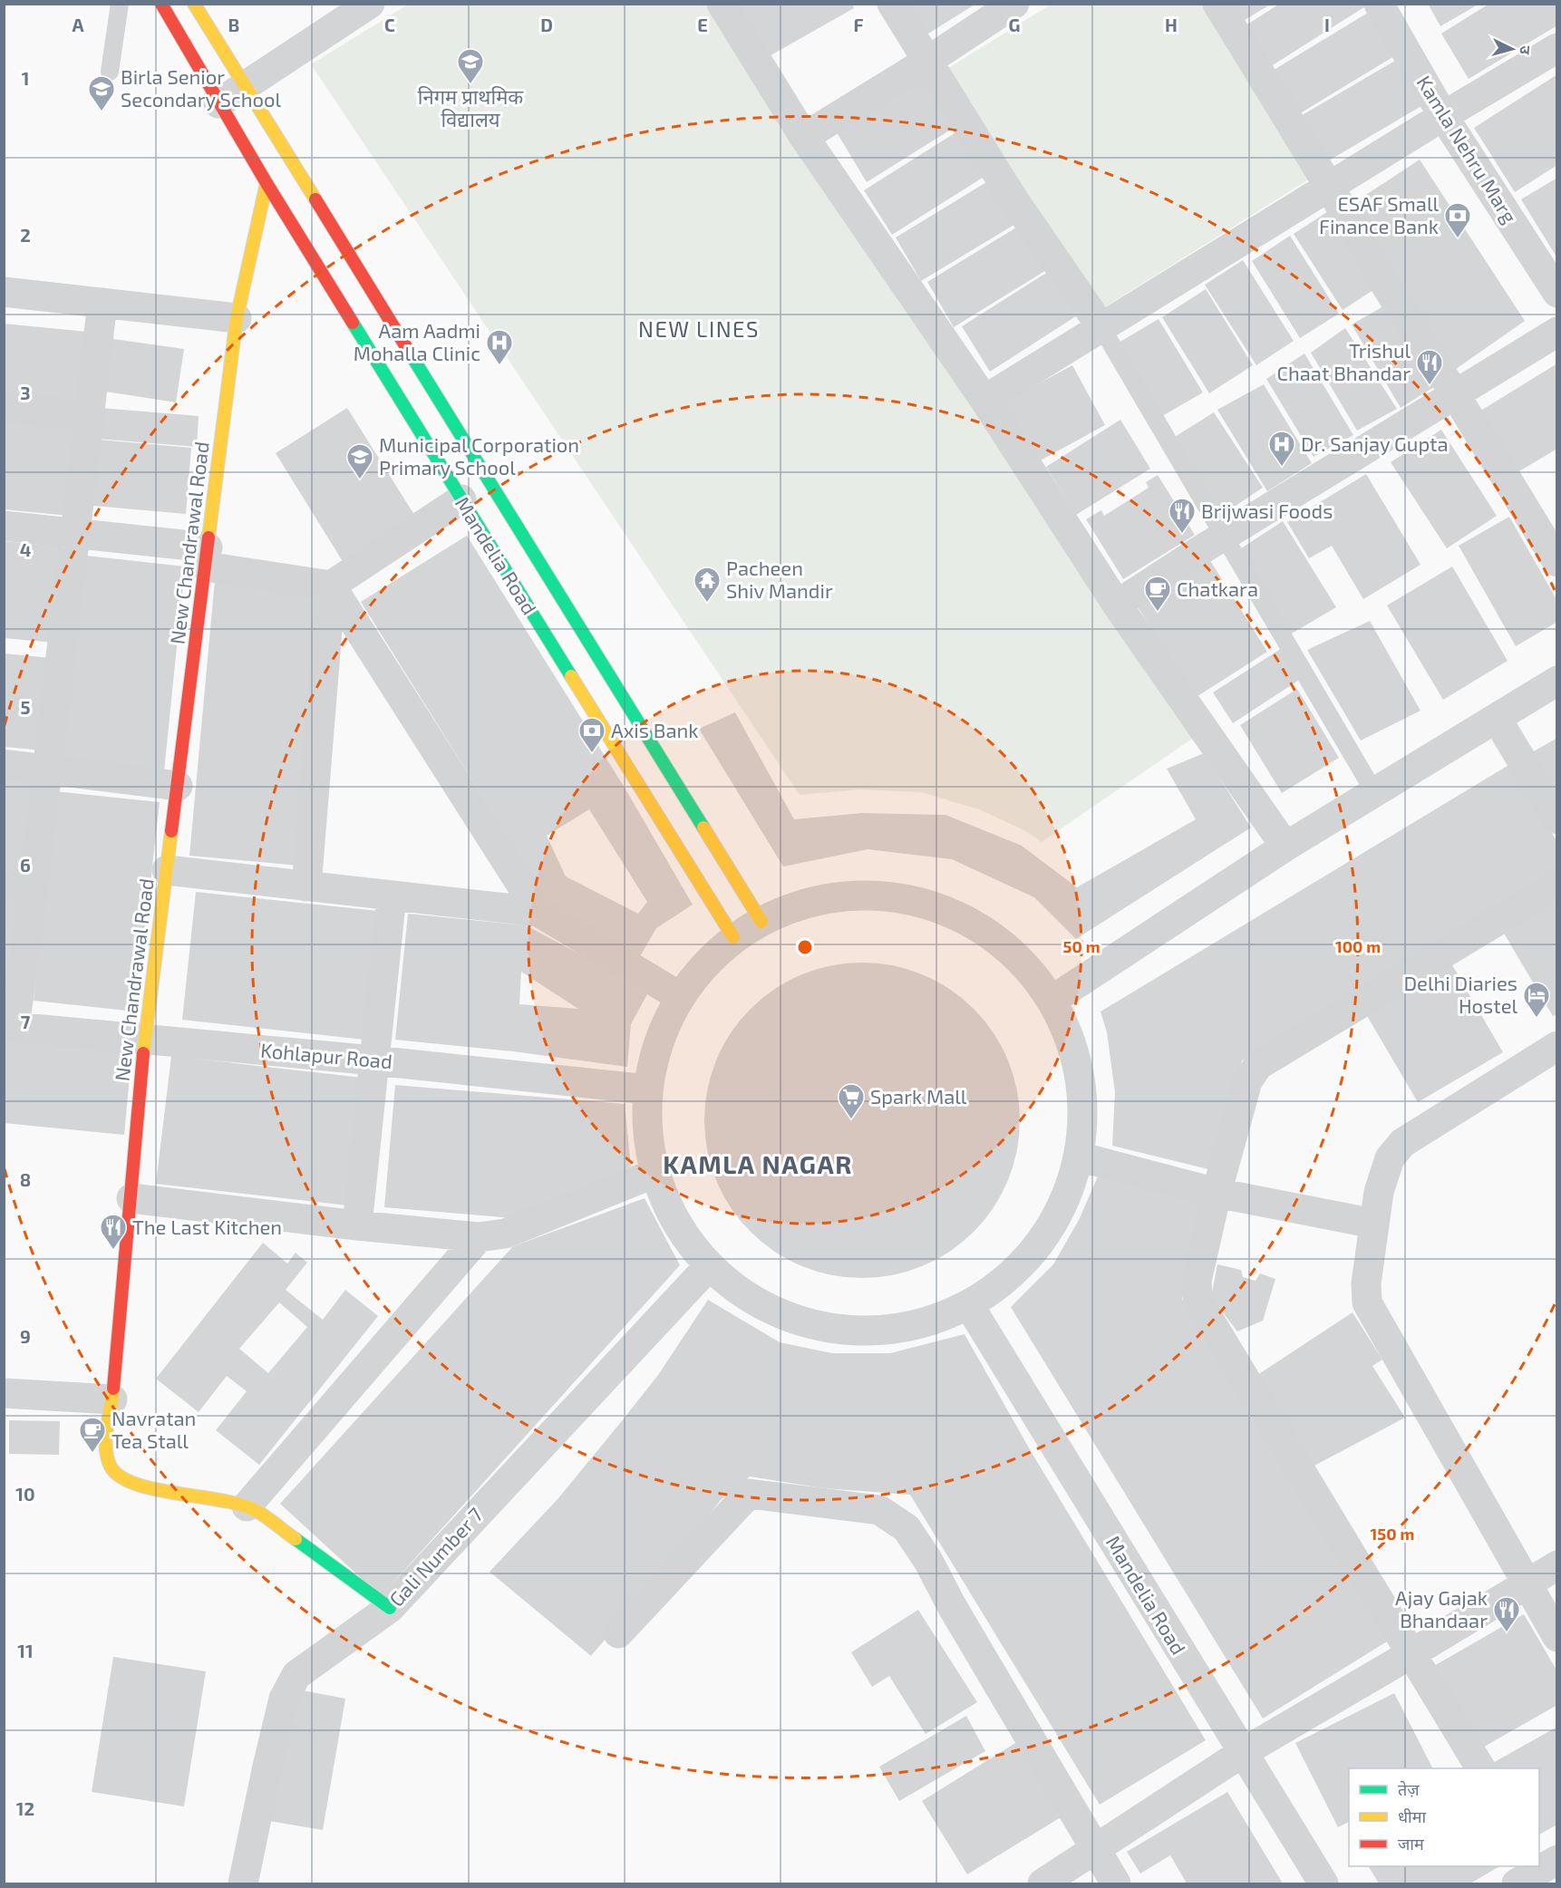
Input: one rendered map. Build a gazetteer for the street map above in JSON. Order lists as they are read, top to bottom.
{
  "streets": {
    "street": [
      "Kamla Nehru Marg",
      "New Chandrawal Road",
      "Mandelia Road",
      "Kohlapur Road",
      "Gali Number 7"
    ]
  },
  "crossings": [
    ["New Chandrawal Road", "Mandelia Road"],
    ["New Chandrawal Road", "Kohlapur Road"],
    ["New Chandrawal Road", "Gali Number 7"]
  ],
  "districts": ["NEW LINES", "KAMLA NAGAR"],
  "places": {
    "school or university": ["निगम प्राथमिक विद्यालय", "Birla Senior Secondary School", "Municipal Corporation Primary School"],
    "bank": ["ESAF Small Finance Bank", "Axis Bank"],
    "hospital": ["Aam Aadmi Mohalla Clinic", "Dr. Sanjay Gupta"],
    "restaurant": [
      "Trishul Chaat Bhandar",
      "Brijwasi Foods",
      "The Last Kitchen",
      "Ajay Gajak Bhandaar"
    ],
    "temple": ["Pacheen Shiv Mandir"],
    "cafe": ["Chatkara", "Navratan Tea Stall"],
    "hotel": ["Delhi Diaries Hostel"],
    "supermarket": ["Spark Mall"]
  },
  "legend": ["तेज़", "धीमा", "जाम"],
  "north": "right",
  "grid": {
    "columns": [
      "A",
      "B",
      "C",
      "D",
      "E",
      "F",
      "G",
      "H",
      "I"
    ],
    "rows": [
      "1",
      "2",
      "3",
      "4",
      "5",
      "6",
      "7",
      "8",
      "9",
      "10",
      "11",
      "12"
    ]
  },
  "rings": ["50 m", "100 m", "150 m"]
}
